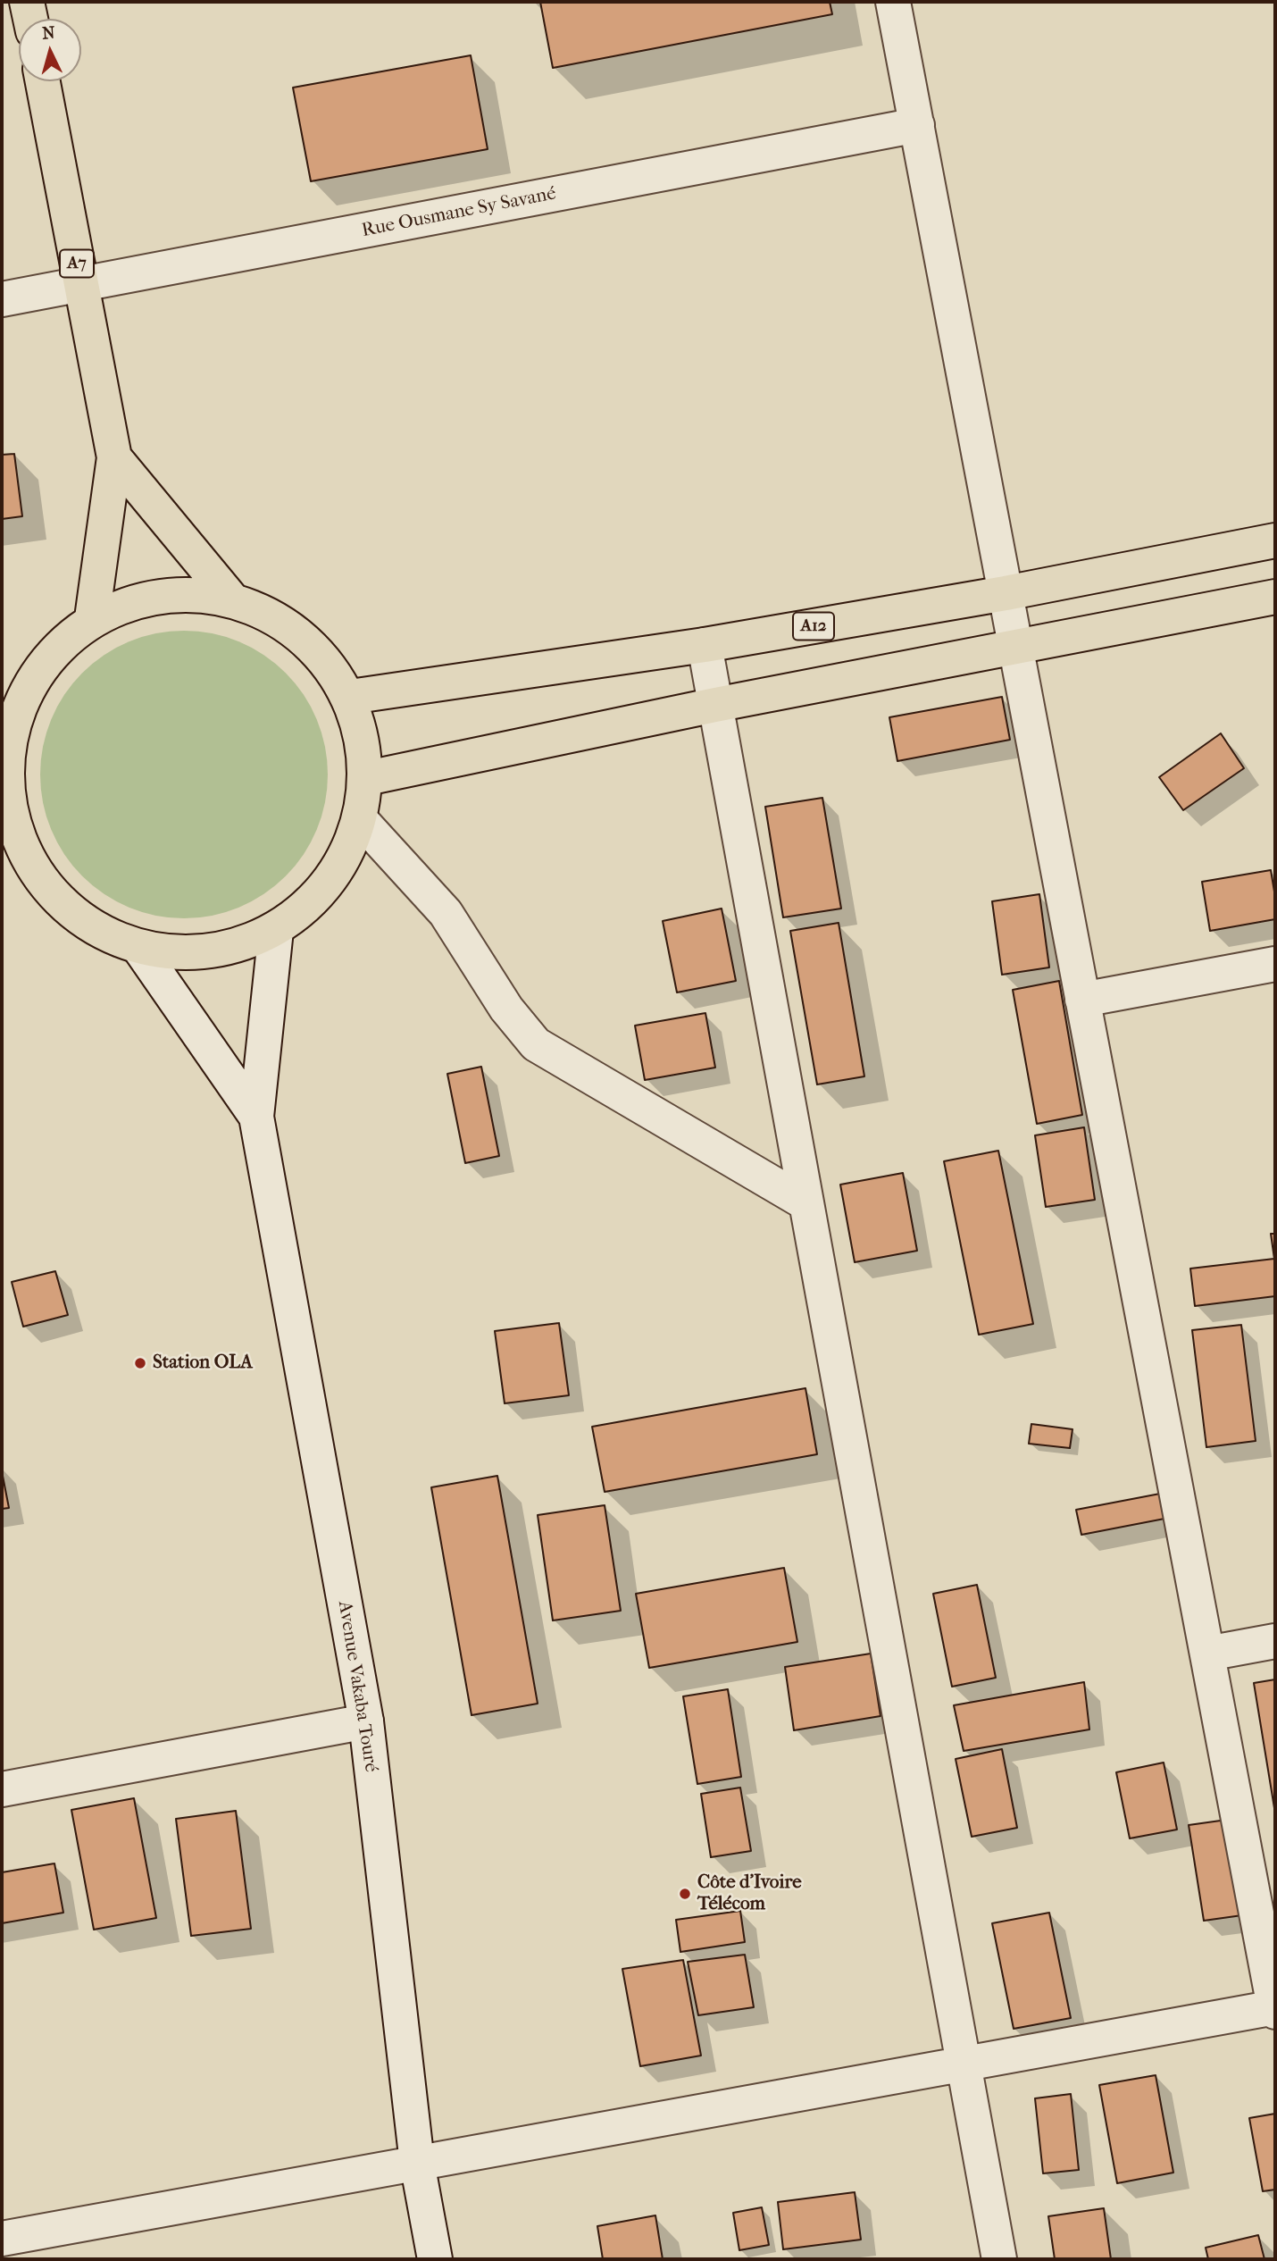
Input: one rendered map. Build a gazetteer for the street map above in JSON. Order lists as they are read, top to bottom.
{
  "streets": {
    "main road": ["A7", "A12"],
    "street": ["Rue Ousmane Sy Savané", "Avenue Vakaba Touré"]
  },
  "crossings": [
    ["Rue Ousmane Sy Savané", "A7"]
  ],
  "places": ["Station OLA", "Côte d'Ivoire Télécom"],
  "north": "top"
}
